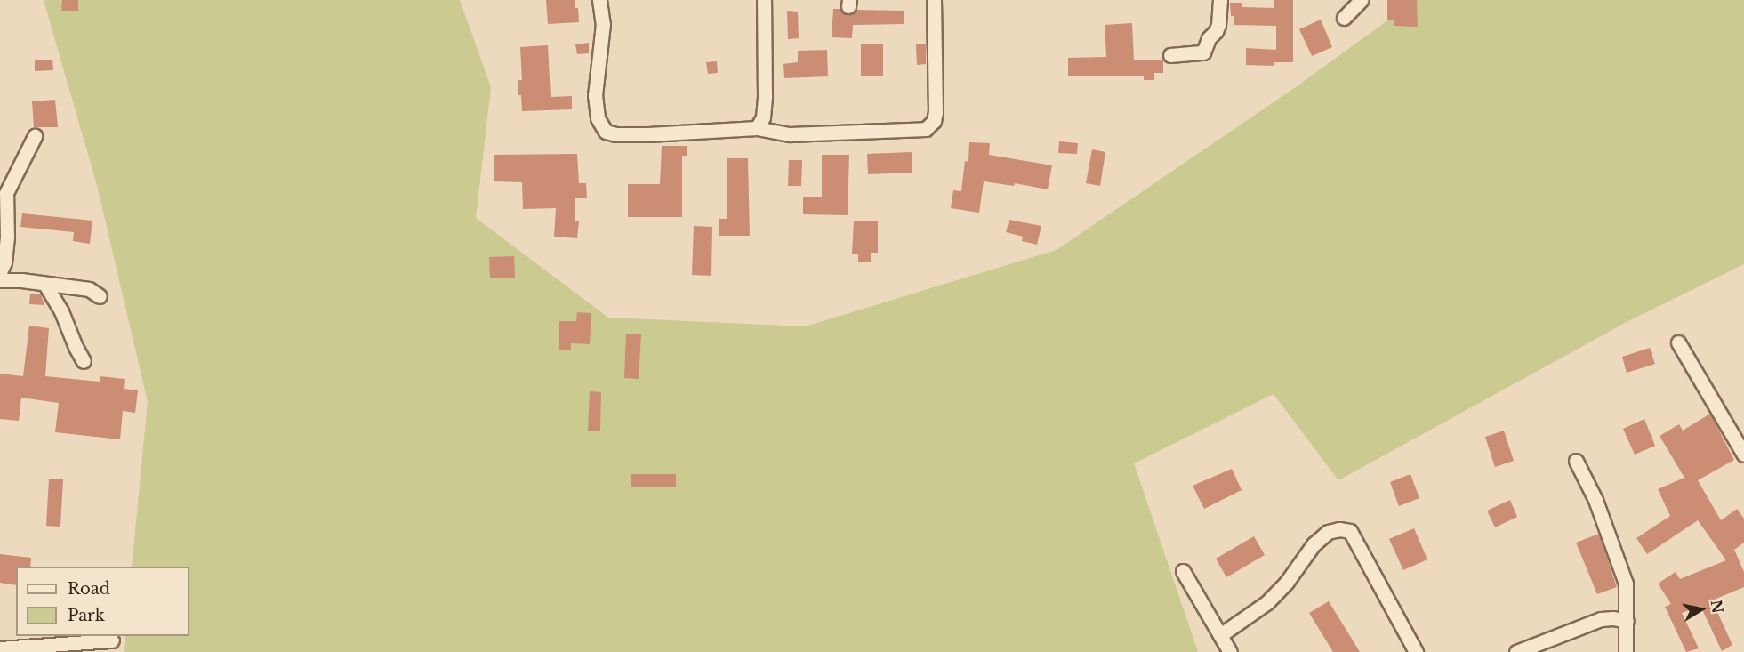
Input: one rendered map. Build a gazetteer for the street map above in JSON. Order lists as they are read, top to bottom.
{
  "legend": ["Road", "Park"],
  "north": "right"
}
